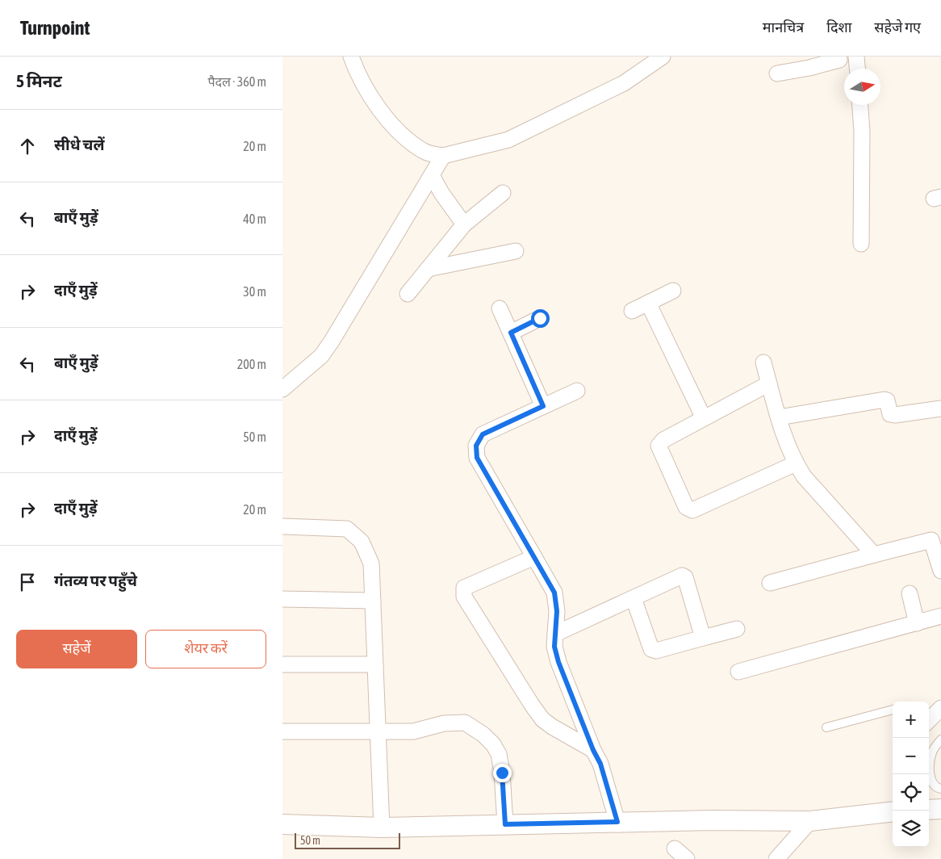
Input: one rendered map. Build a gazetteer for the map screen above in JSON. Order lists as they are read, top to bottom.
{
  "scale_bar": "50 m",
  "north": "right",
  "page": {
    "header": "Turnpoint",
    "nav": ["मानचित्र", "दिशा", "सहेजे गए"],
    "heading": ["5 मिनट", "पैदल · 360 m"],
    "list": [
      ["सीधे चलें", "20 m"],
      ["बाएँ मुड़ें", "40 m"],
      ["दाएँ मुड़ें", "30 m"],
      ["बाएँ मुड़ें", "200 m"],
      ["दाएँ मुड़ें", "50 m"],
      ["दाएँ मुड़ें", "20 m"],
      "गंतव्य पर पहुँचे"
    ],
    "buttons": ["सहेजें", "शेयर करें"],
    "map_buttons": ["+", "−"],
    "scale": "50 m"
  }
}
